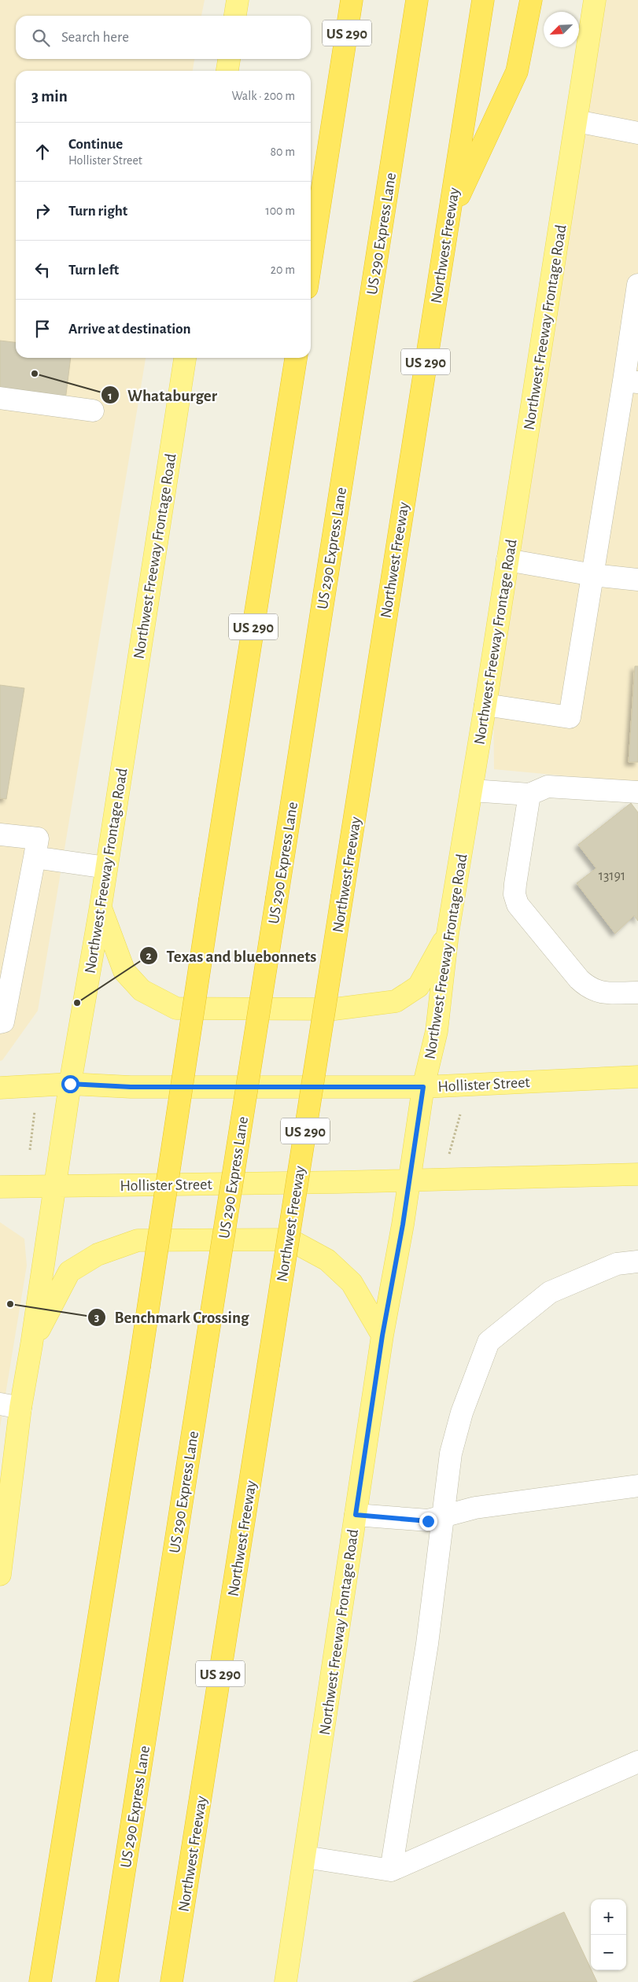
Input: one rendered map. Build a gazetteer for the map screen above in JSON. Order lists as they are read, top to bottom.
{
  "streets": {
    "highway": ["US 290", "US 290 Express Lane", "Northwest Freeway"],
    "main road": ["Northwest Freeway Frontage Road", "Hollister Street"]
  },
  "crossings": [
    ["Northwest Freeway Frontage Road", "Hollister Street"]
  ],
  "places": ["Whataburger", "Texas and bluebonnets", "Benchmark Crossing"],
  "house_numbers": ["13191"],
  "north": "bottom left",
  "page": {
    "search": "Search here",
    "heading": ["3 min", "Walk · 200 m"],
    "list": [
      ["Continue", "Hollister Street", "80 m"],
      ["Turn right", "100 m"],
      ["Turn left", "20 m"],
      "Arrive at destination"
    ],
    "map_buttons": ["+", "−"]
  }
}
